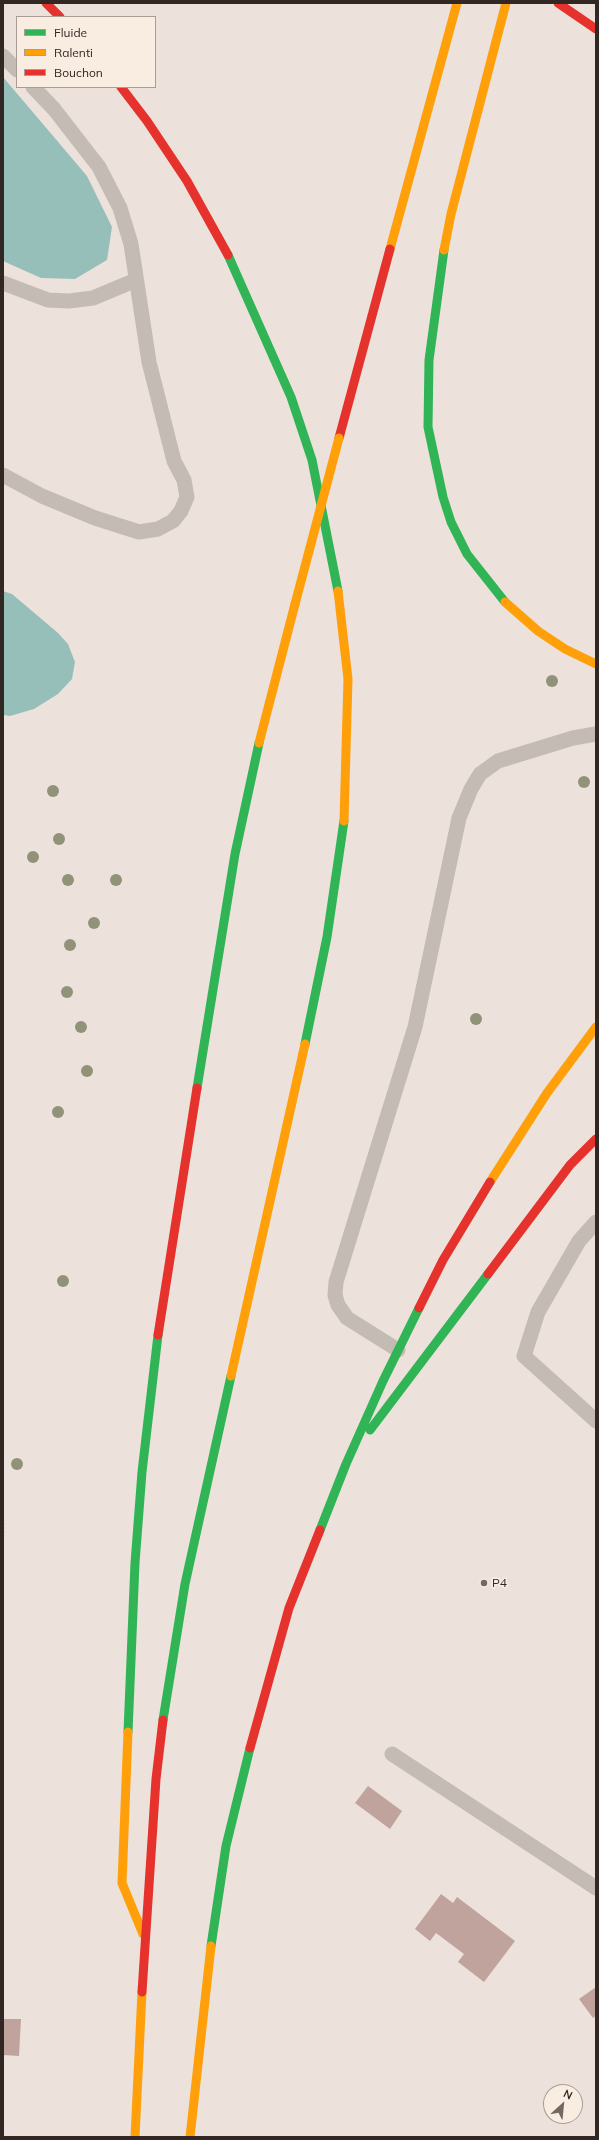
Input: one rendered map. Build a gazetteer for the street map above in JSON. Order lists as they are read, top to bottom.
{
  "places": ["P4"],
  "legend": ["Fluide", "Ralenti", "Bouchon"],
  "north": "top right"
}
